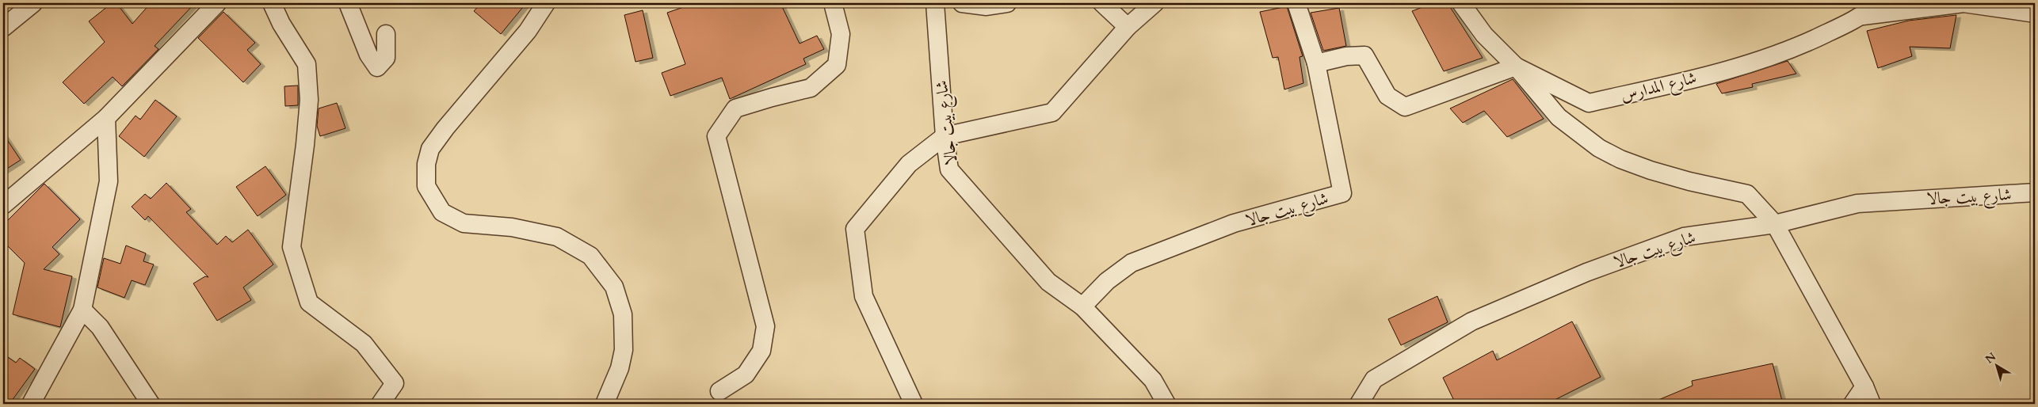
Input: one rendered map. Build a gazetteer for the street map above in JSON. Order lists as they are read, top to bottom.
{
  "streets": {
    "street": ["شارع المدارس", "شارع بيت جالا"]
  },
  "north": "top left"
}
